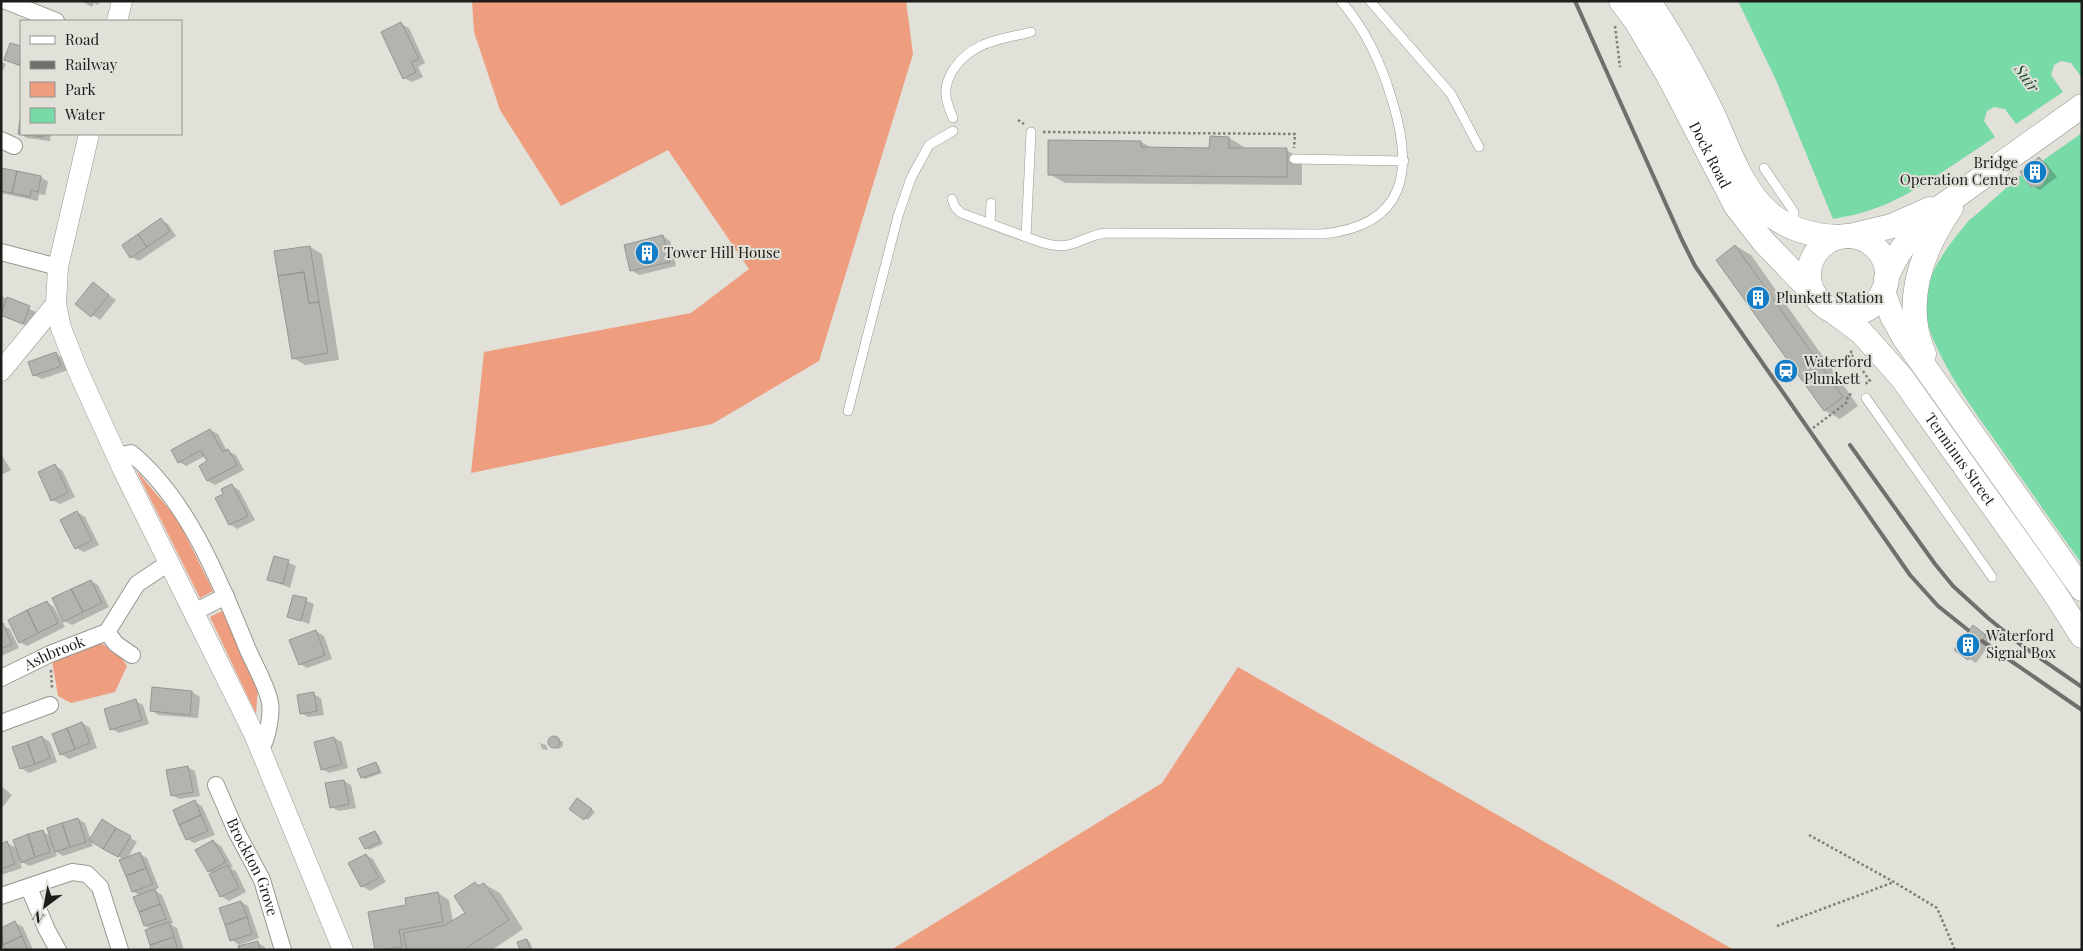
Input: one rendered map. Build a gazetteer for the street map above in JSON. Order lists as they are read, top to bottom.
{
  "streets": {
    "main road": ["Dock Road", "Terminus Street"],
    "street": ["Ashbrook", "Brockton Grove"]
  },
  "crossings": [
    ["Dock Road", "Terminus Street"]
  ],
  "water": ["Suir"],
  "places": {
    "building": [
      "Bridge Operation Centre",
      "Tower Hill House",
      "Plunkett Station",
      "Waterford Signal Box"
    ],
    "station": ["Waterford Plunkett"]
  },
  "legend": [
    "Road",
    "Railway",
    "Park",
    "Water"
  ],
  "north": "bottom left"
}
